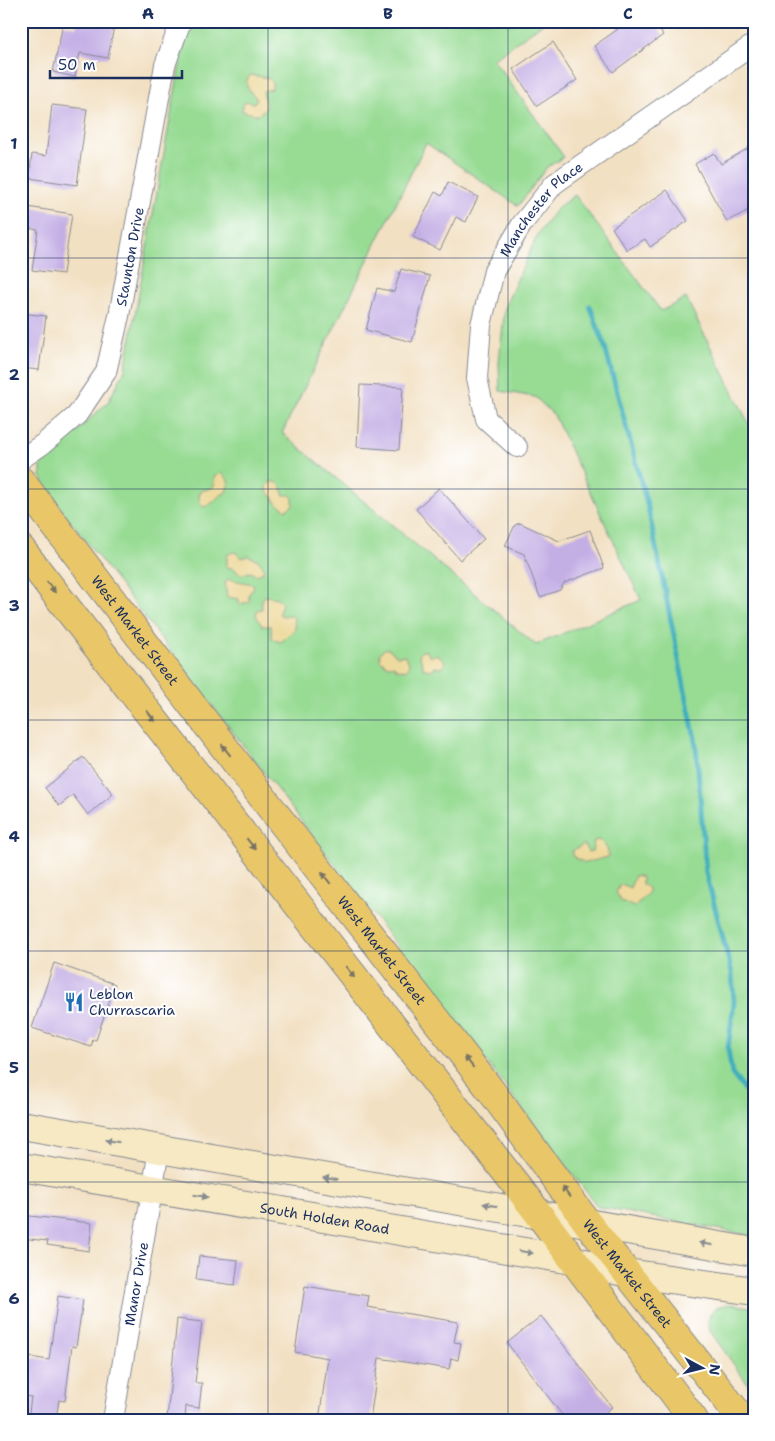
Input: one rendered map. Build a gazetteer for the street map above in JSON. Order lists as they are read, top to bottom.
{
  "streets": {
    "main road": ["West Market Street", "South Holden Road"],
    "street": ["Manchester Place", "Staunton Drive", "Manor Drive"]
  },
  "crossings": [
    ["West Market Street", "South Holden Road"],
    ["South Holden Road", "Manor Drive"]
  ],
  "places": {
    "restaurant": ["Leblon Churrascaria"]
  },
  "scale_bar": "50 m",
  "north": "right",
  "grid": {
    "columns": ["A", "B", "C"],
    "rows": [
      "1",
      "2",
      "3",
      "4",
      "5",
      "6"
    ]
  }
}
